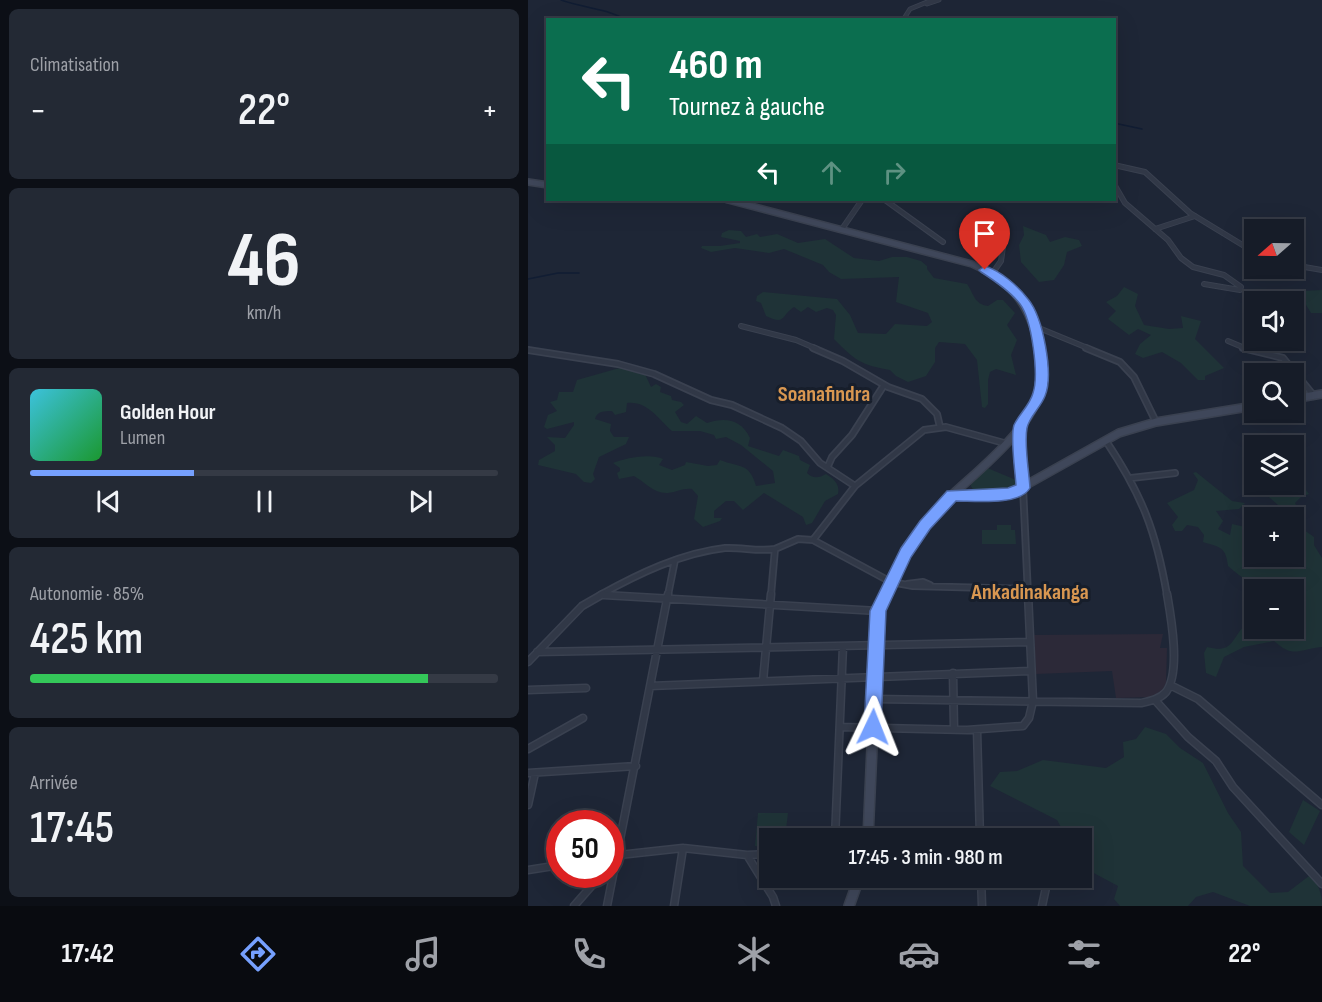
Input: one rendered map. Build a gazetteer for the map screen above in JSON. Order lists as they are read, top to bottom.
{
  "districts": ["Soanafindra", "Ankadinakanga"],
  "north": "left",
  "page": {
    "tile": [
      "Climatisation",
      ["46", "km/h"],
      ["Autonomie · 85%", "425 km"],
      ["Arrivée", "17:45"]
    ],
    "turn": ["460 m", "Tournez à gauche"],
    "heat": ["−", "22°", "+"],
    "map_buttons": ["+", "−"],
    "song": ["Golden Hour", "Lumen"],
    "limit": "50",
    "trip": "17:45 · 3 min · 980 m",
    "tabs": ["17:42", "22°"]
  }
}
